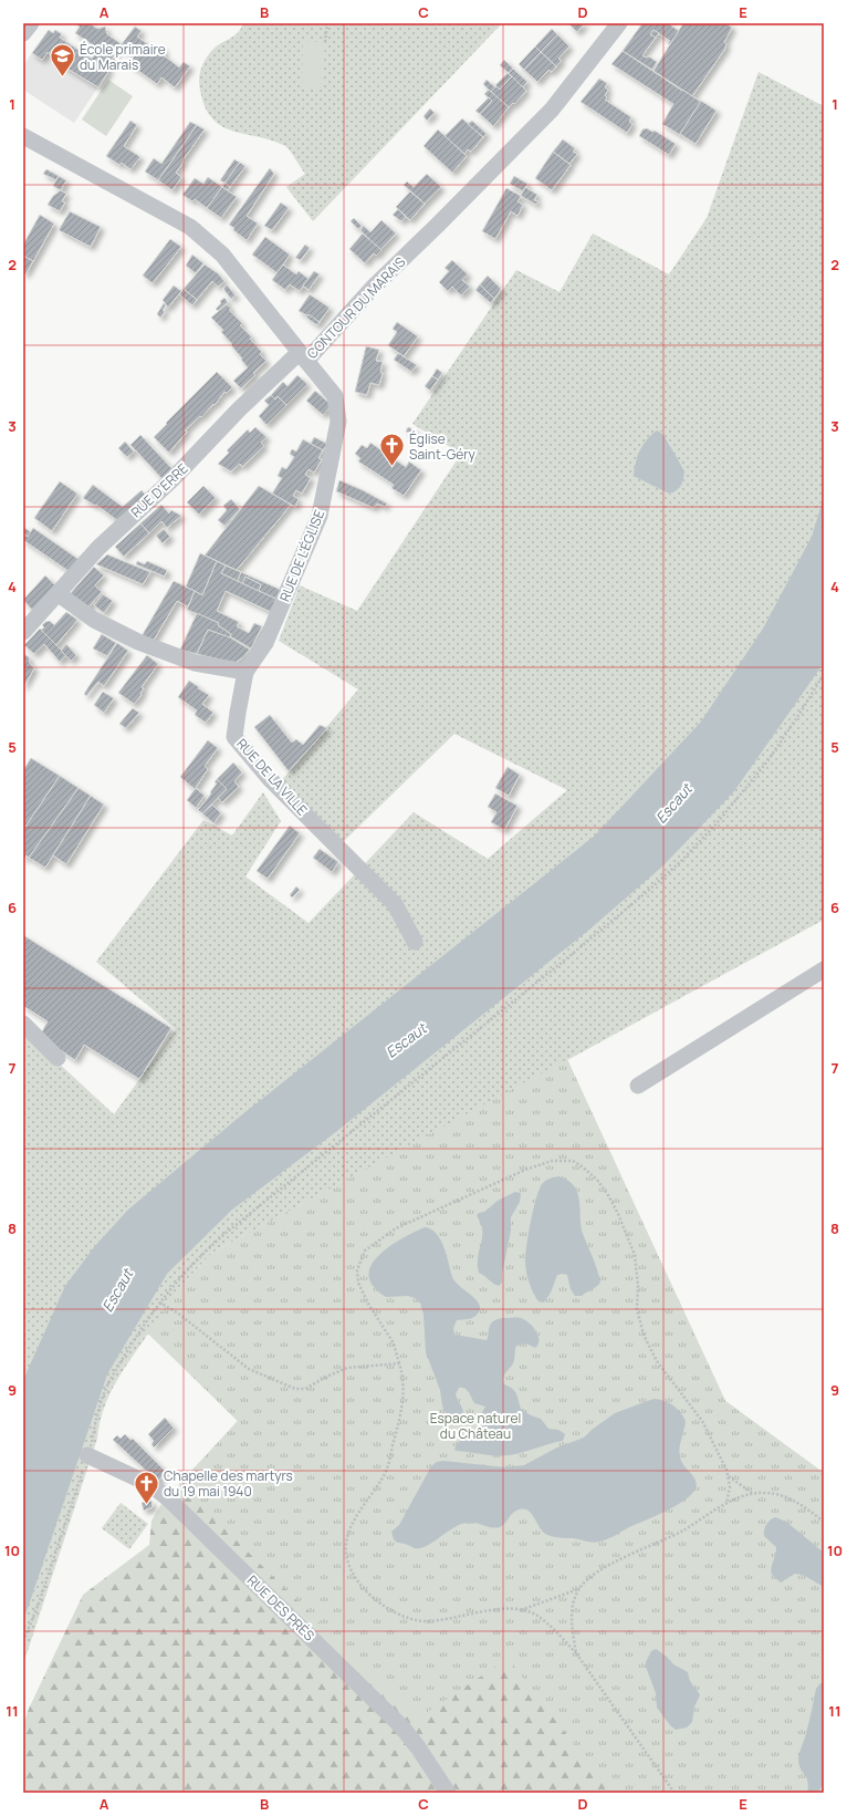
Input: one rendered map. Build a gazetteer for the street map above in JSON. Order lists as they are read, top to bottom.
{
  "streets": {
    "street": [
      "CONTOUR DU MARAIS",
      "RUE D'ERRE",
      "RUE DE L'ÉGLISE",
      "RUE DE LA VILLE",
      "RUE DES PRÉS"
    ]
  },
  "crossings": [
    ["CONTOUR DU MARAIS", "RUE D'ERRE"],
    ["CONTOUR DU MARAIS", "RUE DE L'ÉGLISE"],
    ["RUE D'ERRE", "RUE DE L'ÉGLISE"],
    ["RUE DE L'ÉGLISE", "RUE DE LA VILLE"]
  ],
  "water": ["Escaut"],
  "parks": ["Espace naturel du Château"],
  "places": {
    "school or university": ["École primaire du Marais"],
    "church": ["Église Saint-Géry", "Chapelle des martyrs du 19 mai 1940"]
  },
  "grid": {
    "columns": [
      "A",
      "B",
      "C",
      "D",
      "E"
    ],
    "rows": [
      "1",
      "2",
      "3",
      "4",
      "5",
      "6",
      "7",
      "8",
      "9",
      "10",
      "11"
    ]
  }
}
